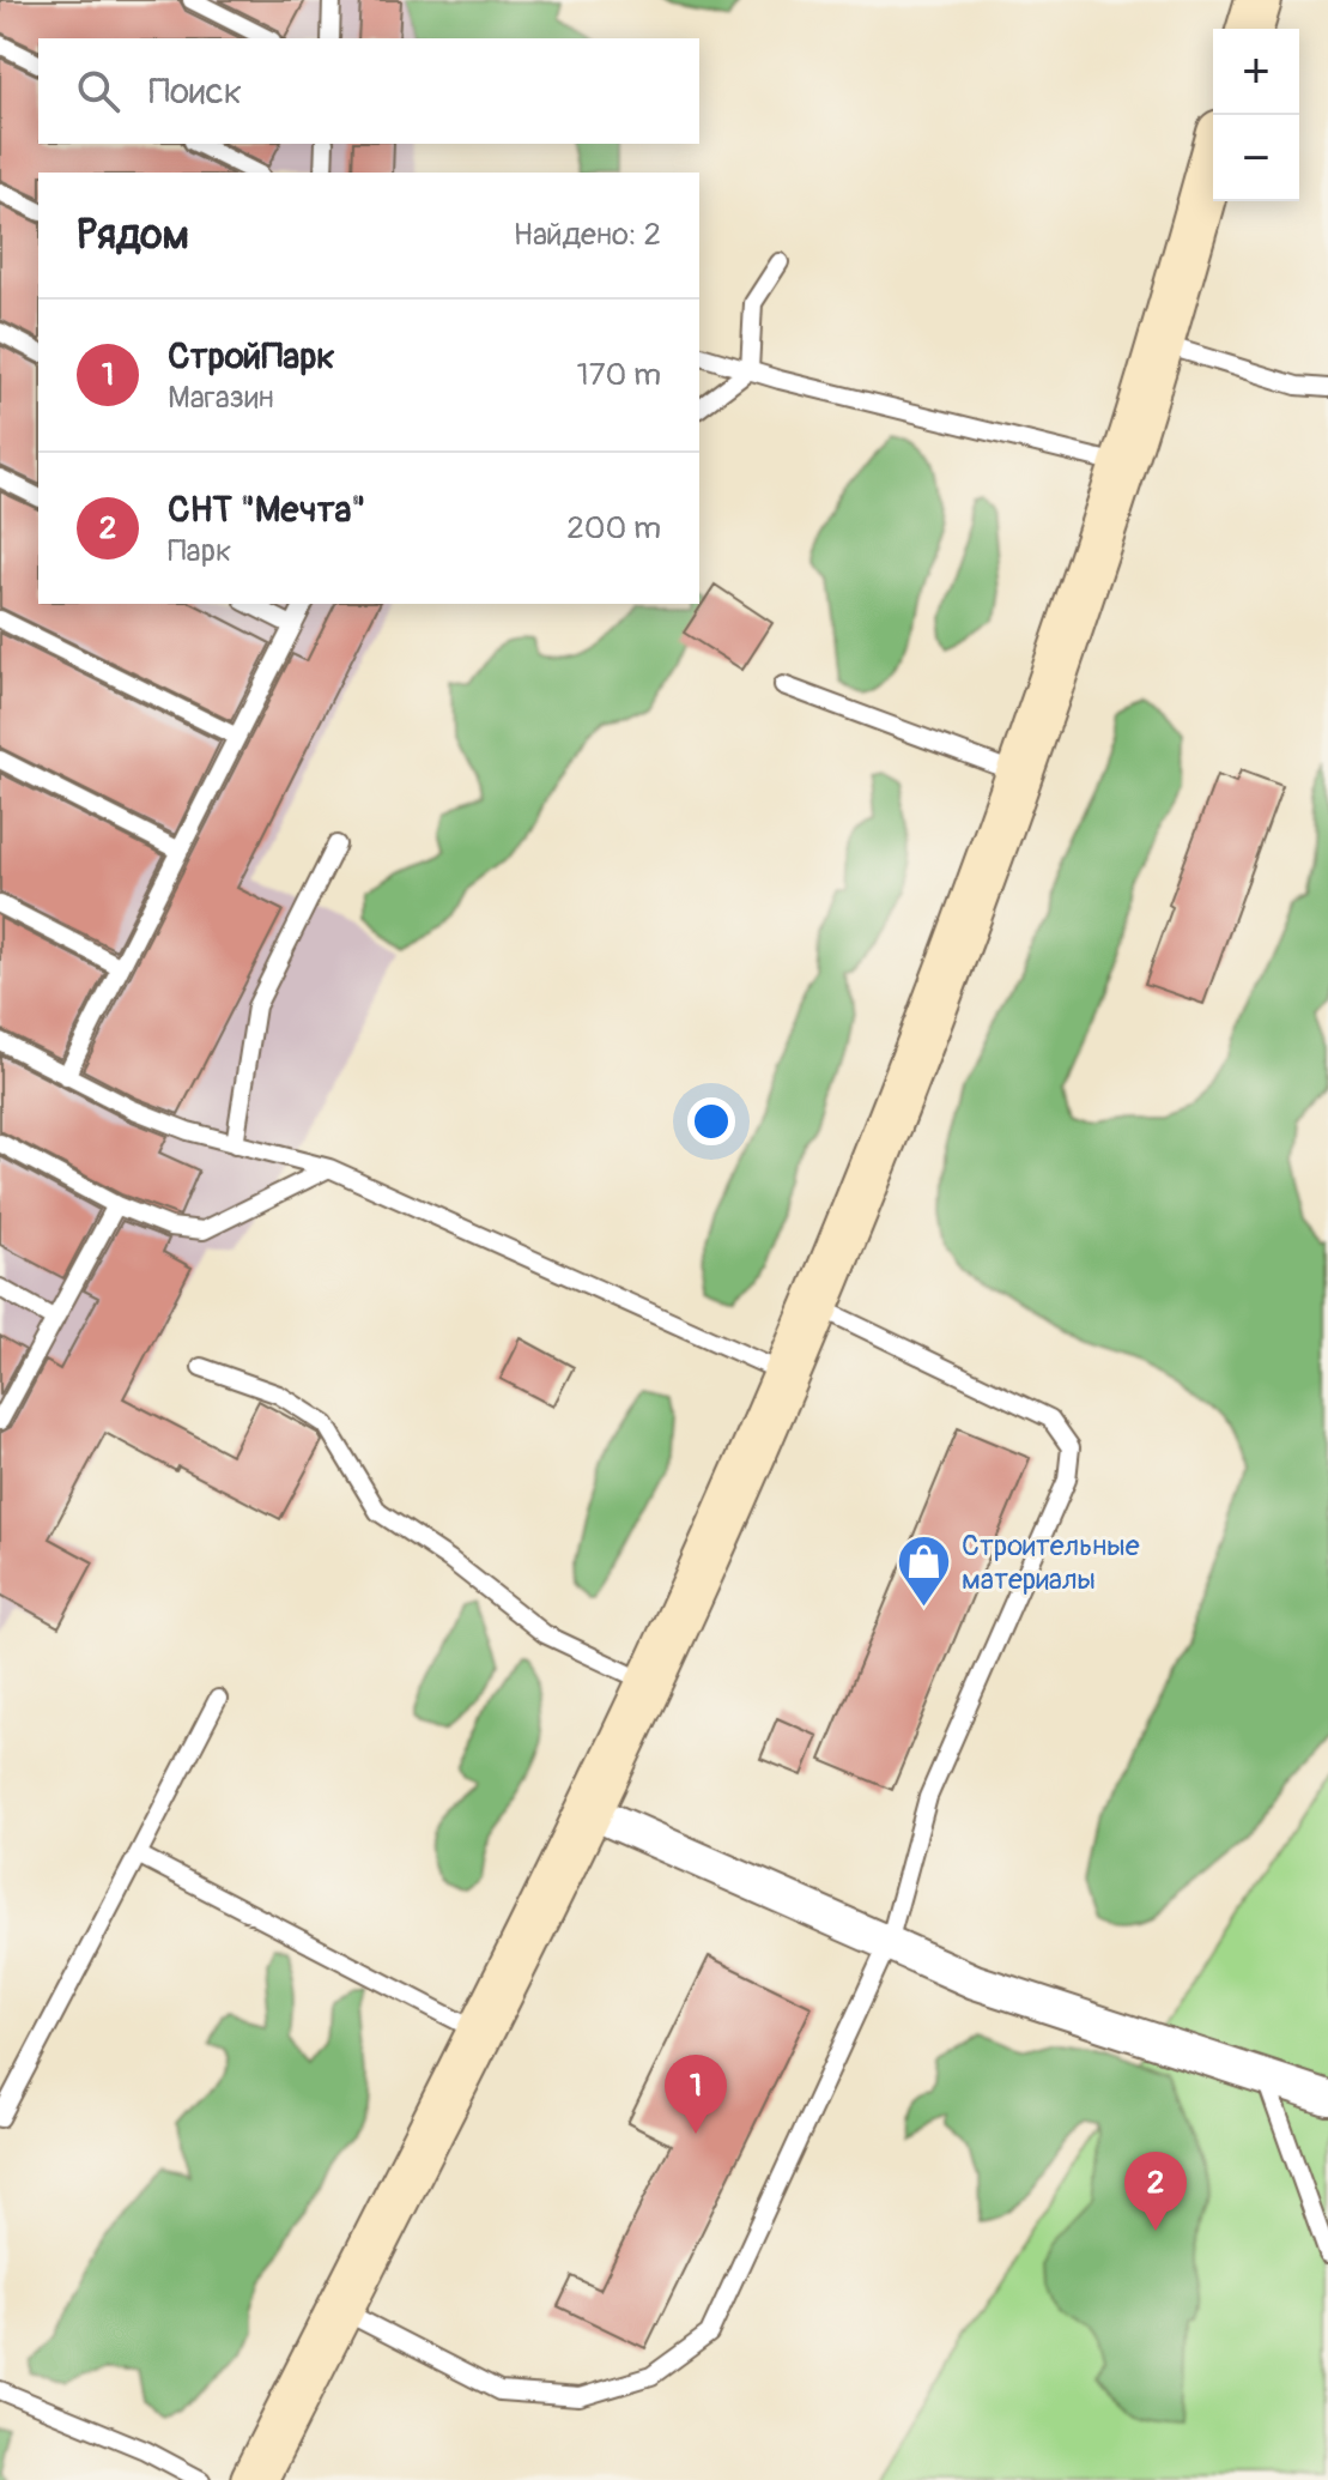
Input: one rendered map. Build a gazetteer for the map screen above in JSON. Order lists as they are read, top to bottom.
{
  "places": {
    "shop": ["Строительные материалы"]
  },
  "page": {
    "map_buttons": ["+", "−"],
    "search": "Поиск",
    "heading": ["Рядом", "Найдено: 2"],
    "list": [
      {
        "mark": "1",
        "name": "СтройПарк",
        "note": "Магазин",
        "value": "170 m"
      },
      {
        "mark": "2",
        "name": "СНТ \"Мечта\"",
        "note": "Парк",
        "value": "200 m"
      }
    ],
    "pins": ["1", "2"]
  }
}
